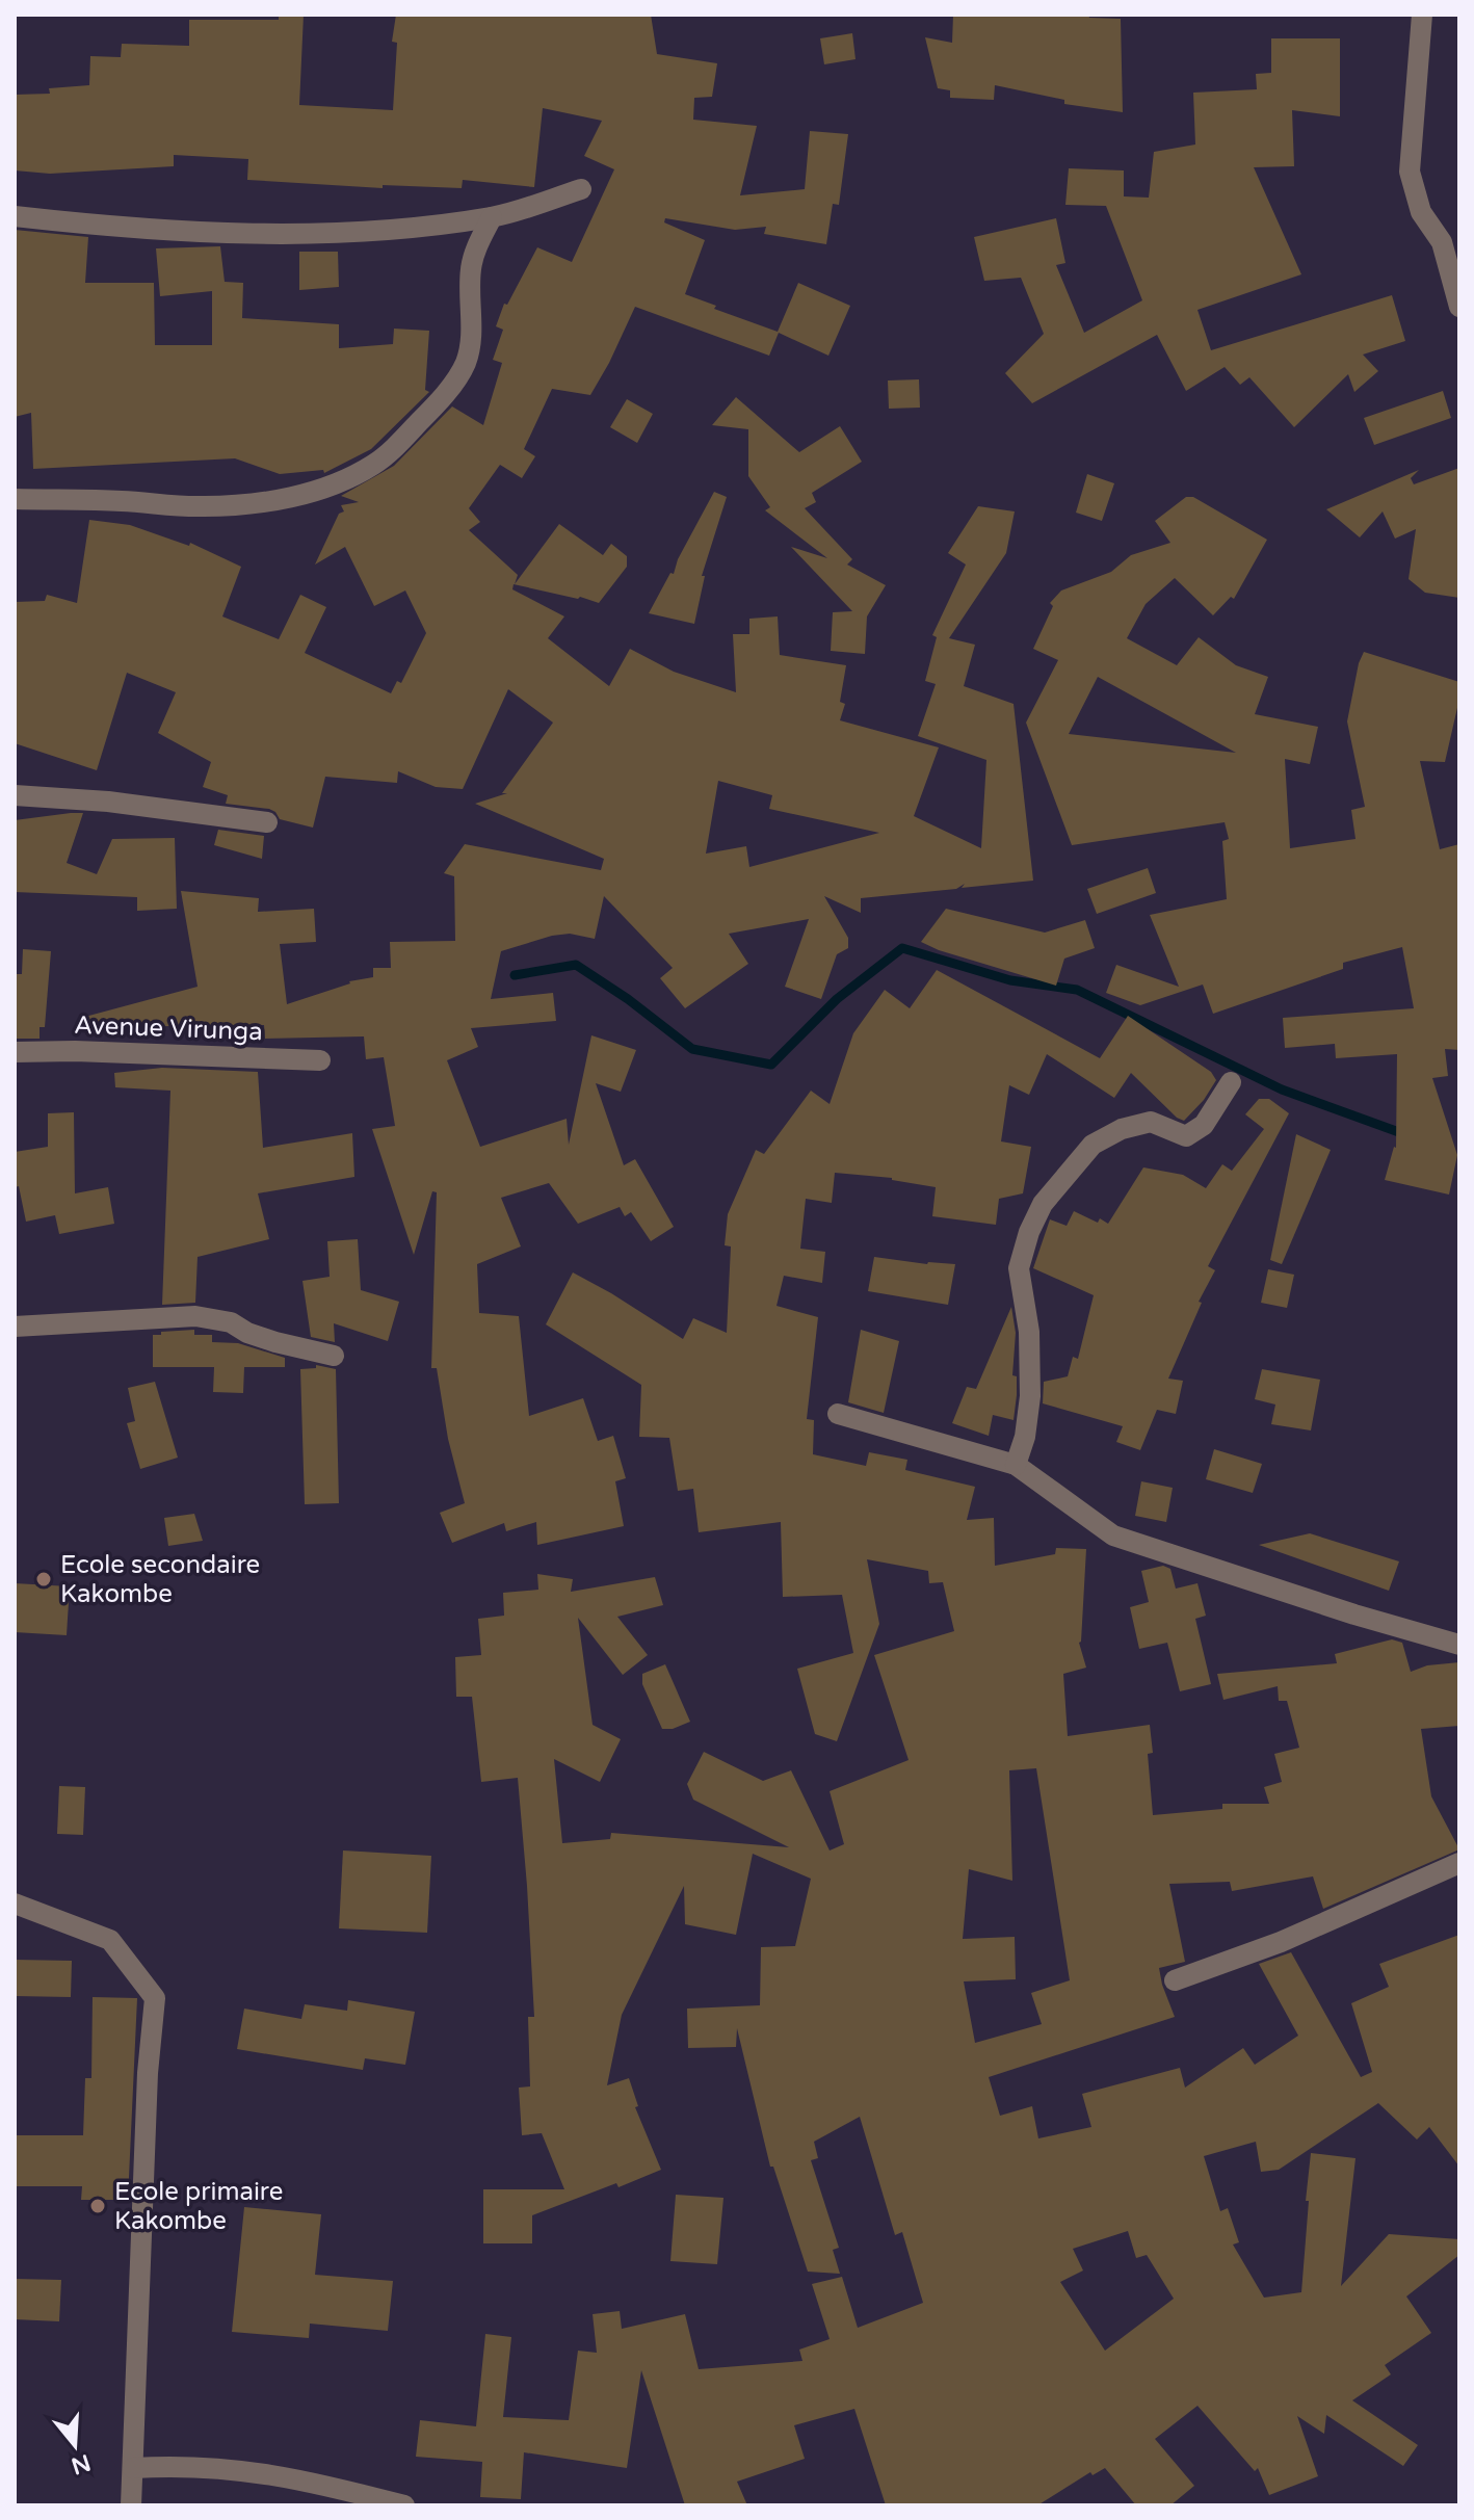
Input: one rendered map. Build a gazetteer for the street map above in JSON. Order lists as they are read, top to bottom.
{
  "streets": {
    "street": ["Avenue Virunga"]
  },
  "places": ["Ecole secondaire Kakombe", "Ecole primaire Kakombe"],
  "north": "bottom"
}
